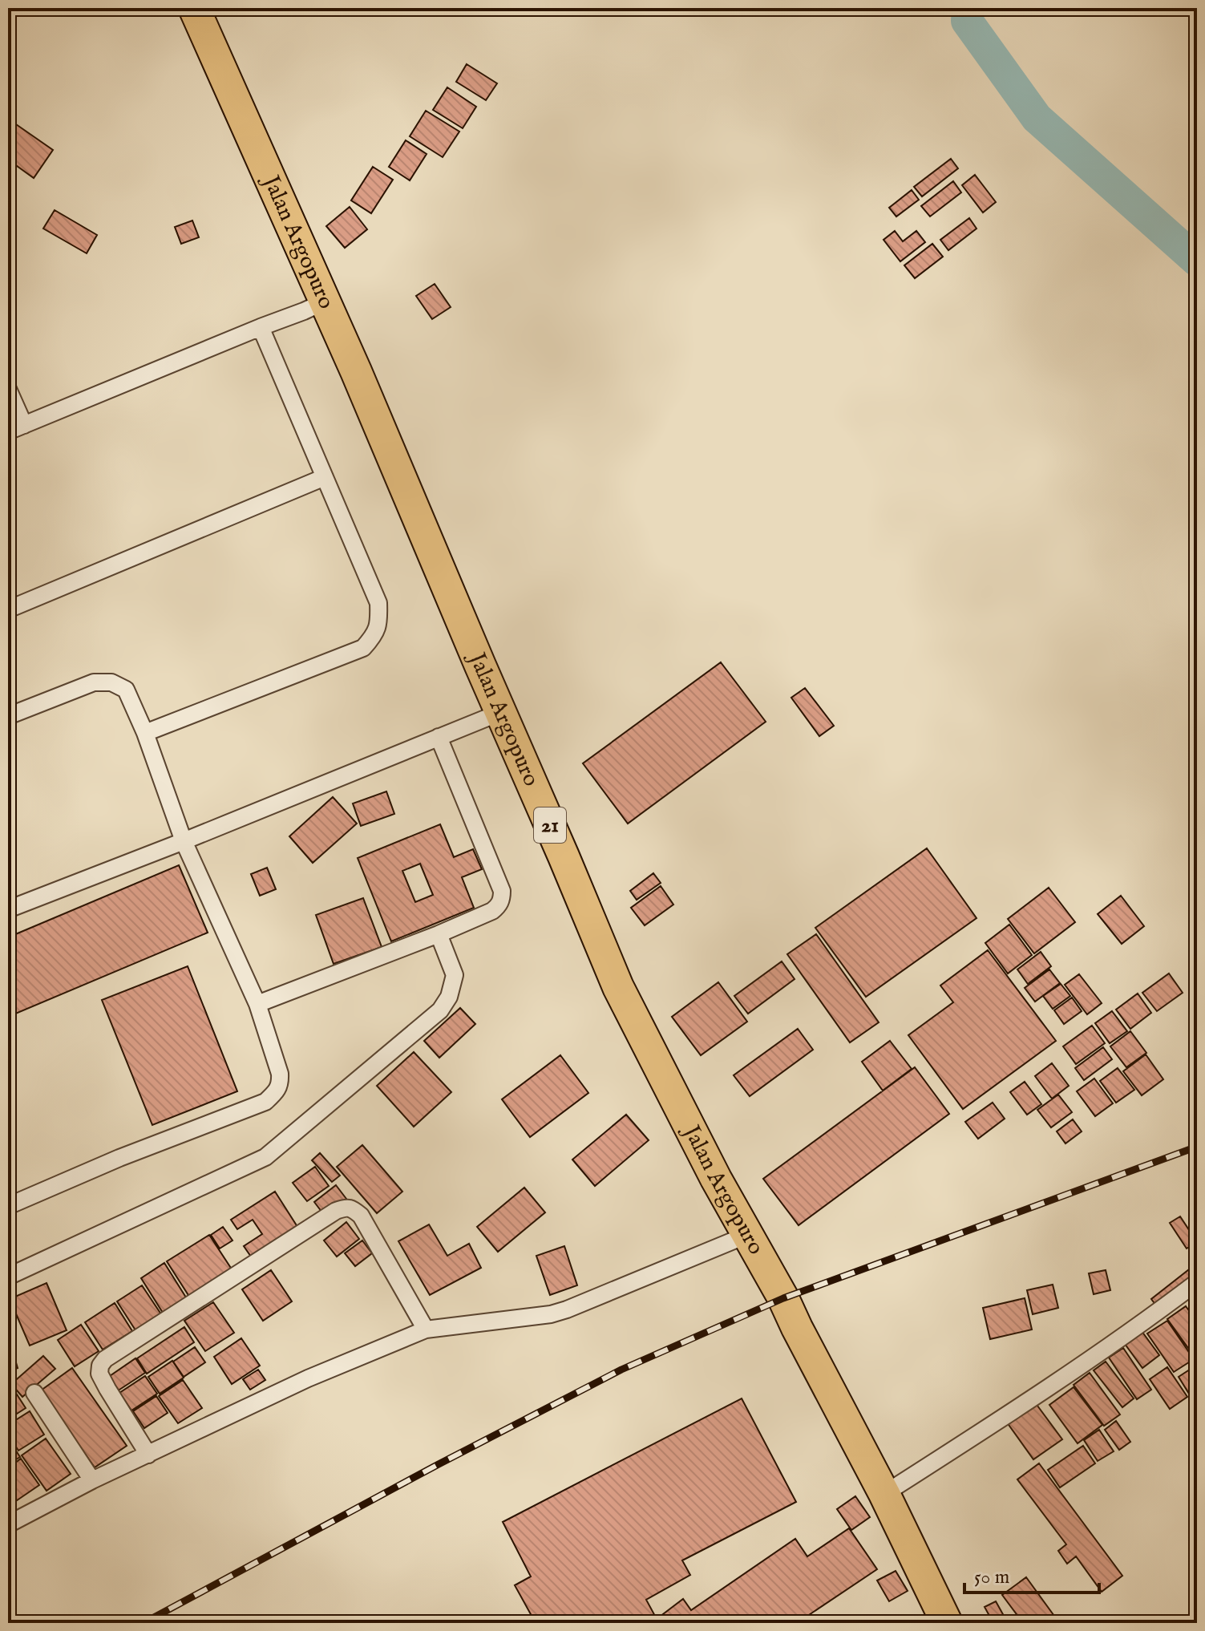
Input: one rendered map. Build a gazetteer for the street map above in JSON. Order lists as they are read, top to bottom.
{
  "streets": {
    "highway": ["Jalan Argopuro", "21"]
  },
  "scale_bar": "50 m"
}
